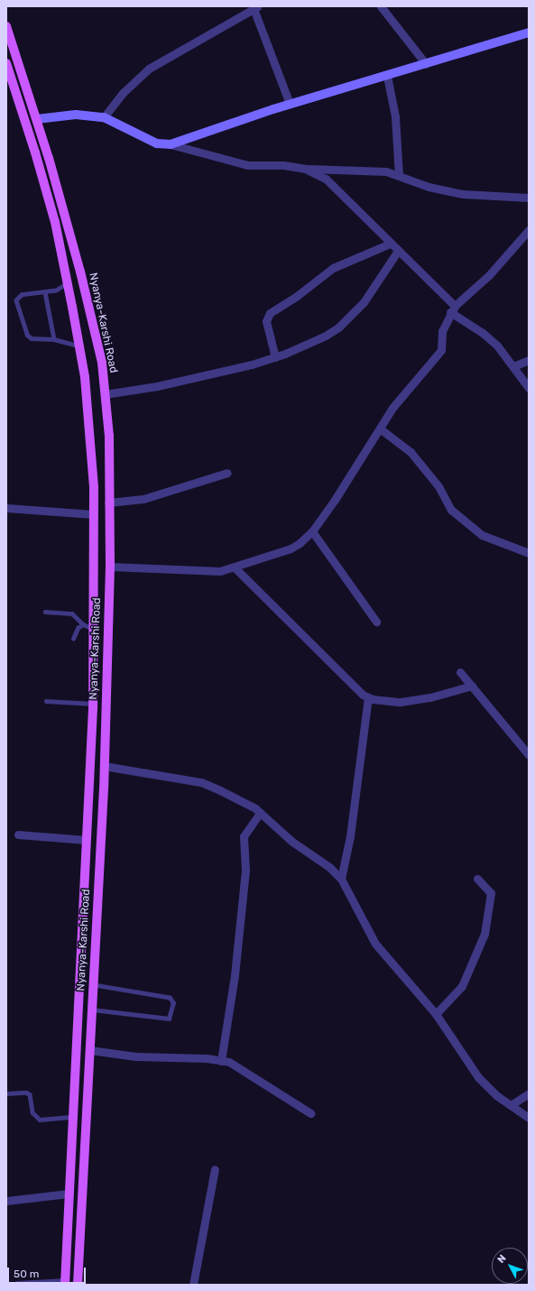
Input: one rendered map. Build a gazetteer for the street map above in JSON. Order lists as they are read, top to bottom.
{
  "streets": {
    "main road": ["Nyanya-Karshi Road"]
  },
  "scale_bar": "50 m",
  "north": "top left"
}
